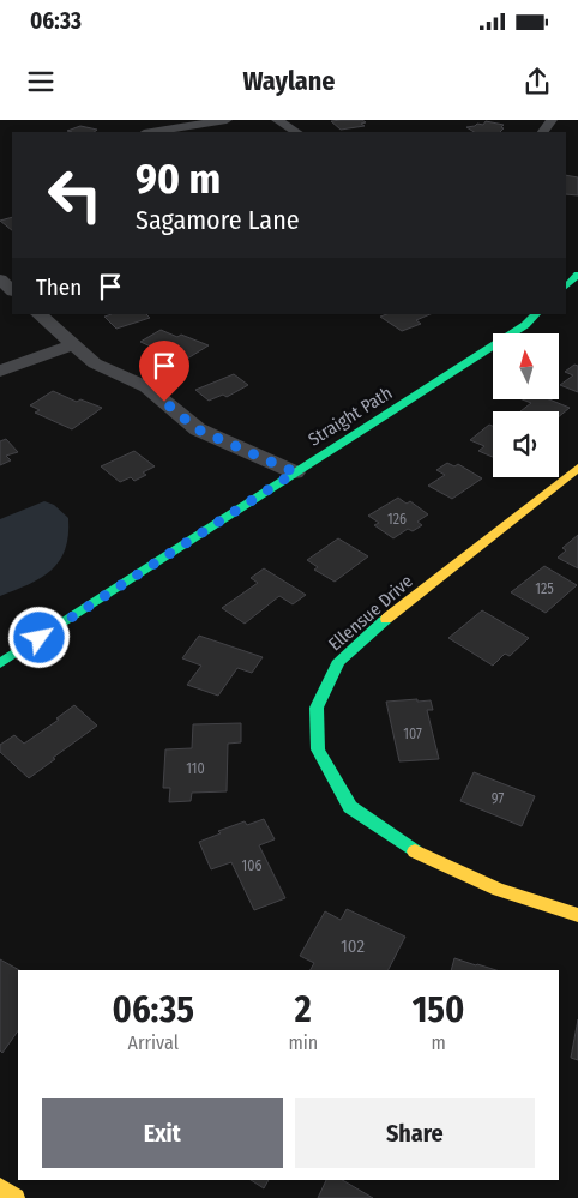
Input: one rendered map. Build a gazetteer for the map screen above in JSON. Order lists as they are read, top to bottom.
{
  "streets": {
    "main road": ["Straight Path", "Ellensue Drive"]
  },
  "house_numbers": [
    "126",
    "125",
    "107",
    "110",
    "97",
    "106",
    "102"
  ],
  "north": "top",
  "page": {
    "status": "06:33",
    "header": "Waylane",
    "turn": ["90 m", "Sagamore Lane"],
    "then": "Then",
    "eta": [
      "06:35",
      "Arrival",
      "2",
      "min",
      "150",
      "m"
    ],
    "buttons": ["Exit", "Share"]
  }
}
